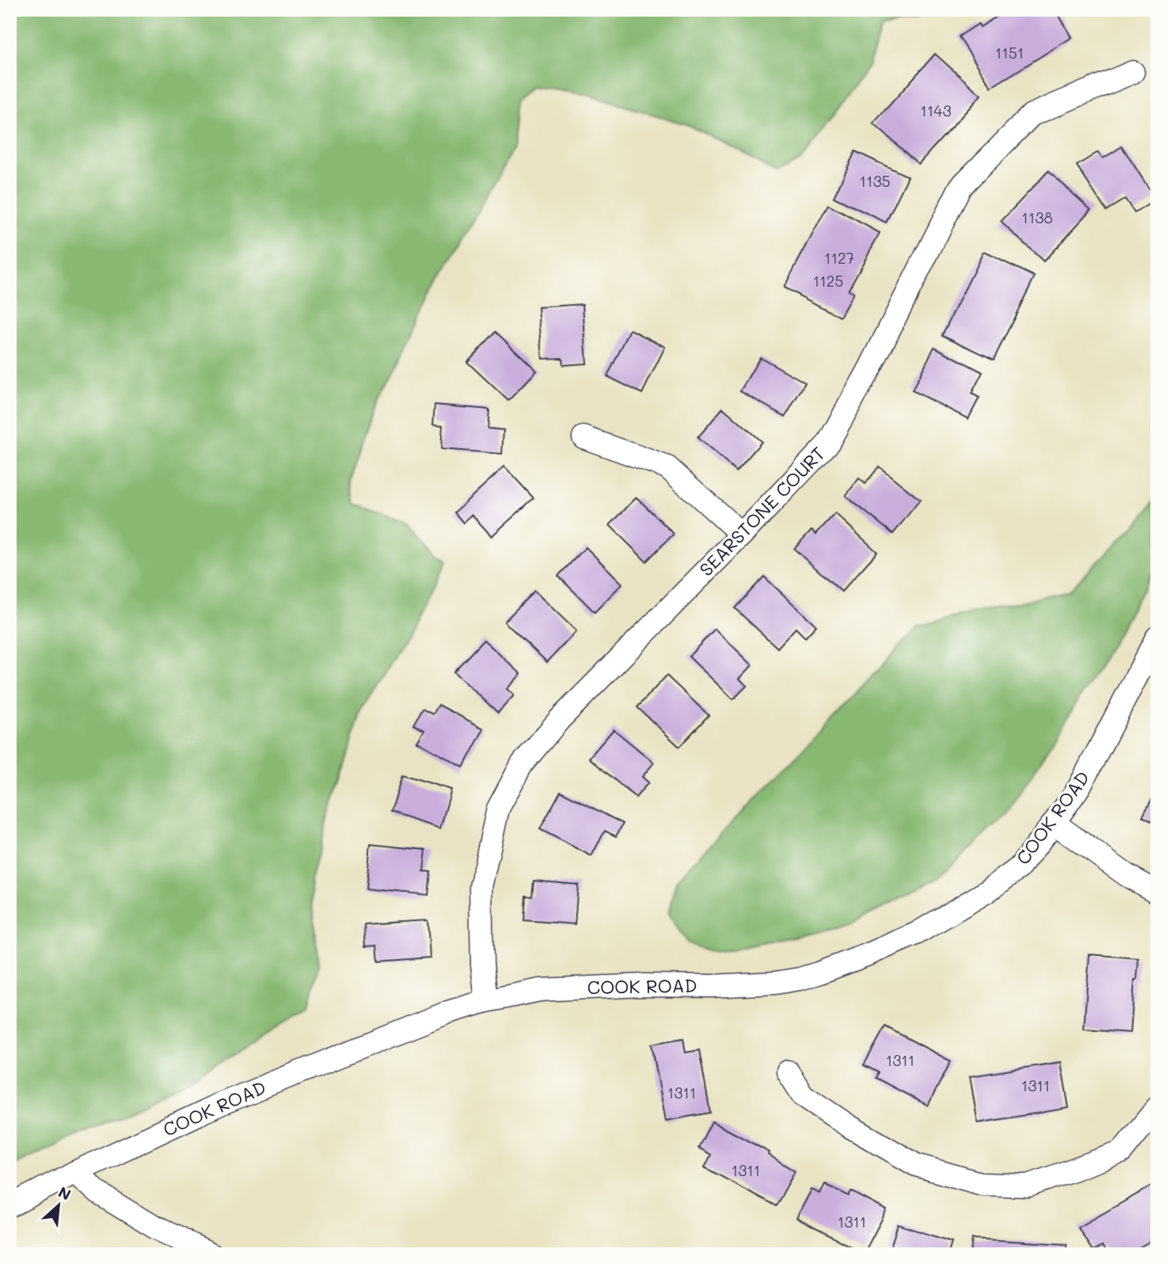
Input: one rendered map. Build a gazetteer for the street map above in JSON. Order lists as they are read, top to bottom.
{
  "streets": {
    "street": ["SEARSTONE COURT", "COOK ROAD"]
  },
  "crossings": [
    ["SEARSTONE COURT", "COOK ROAD"]
  ],
  "house_numbers": [
    "1151",
    "1143",
    "1135",
    "1138",
    "1127",
    "1125",
    "1311",
    "1311",
    "1311",
    "1311",
    "1311"
  ],
  "north": "top right"
}
